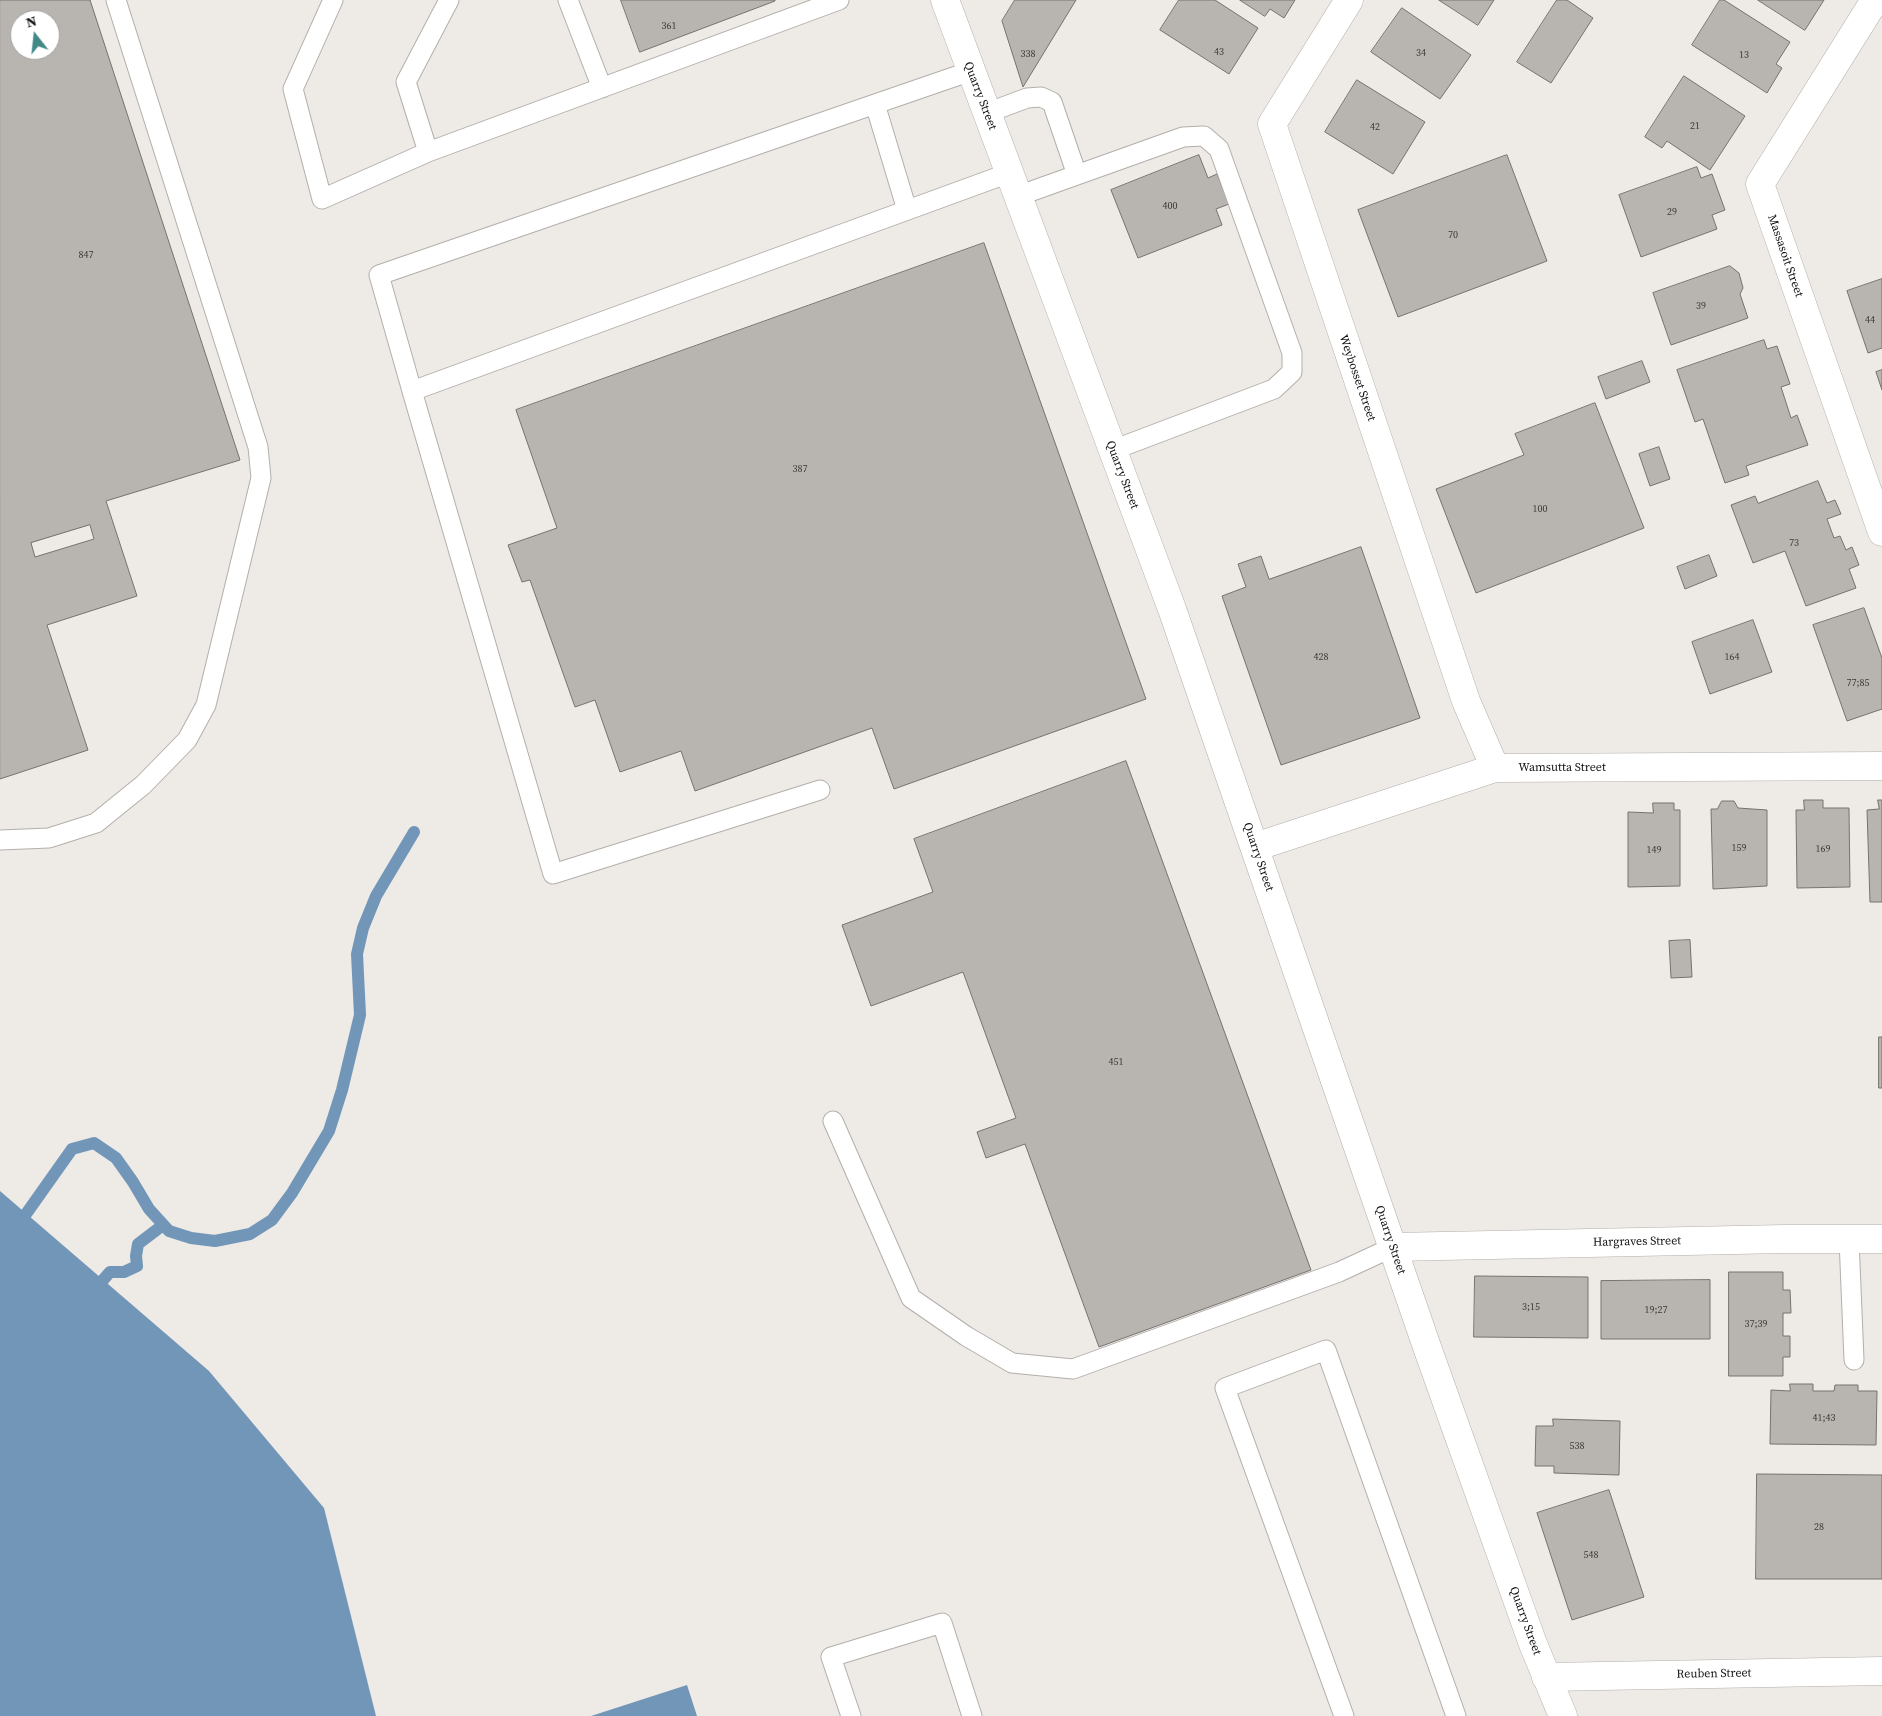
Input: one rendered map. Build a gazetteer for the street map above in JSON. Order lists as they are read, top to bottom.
{
  "streets": {
    "street": [
      "Quarry Street",
      "Massasoit Street",
      "Weybosset Street",
      "Wamsutta Street",
      "Hargraves Street",
      "Reuben Street"
    ]
  },
  "crossings": [
    ["Quarry Street", "Wamsutta Street"],
    ["Quarry Street", "Hargraves Street"],
    ["Quarry Street", "Reuben Street"],
    ["Weybosset Street", "Wamsutta Street"]
  ],
  "house_numbers": [
    "361",
    "43",
    "34",
    "338",
    "13",
    "21",
    "42",
    "400",
    "29",
    "70",
    "847",
    "39",
    "44",
    "387",
    "100",
    "73",
    "428",
    "164",
    "77;85",
    "159",
    "169",
    "149",
    "451",
    "3;15",
    "19;27",
    "37;39",
    "41;43",
    "538",
    "28",
    "548"
  ],
  "north": "top"
}
